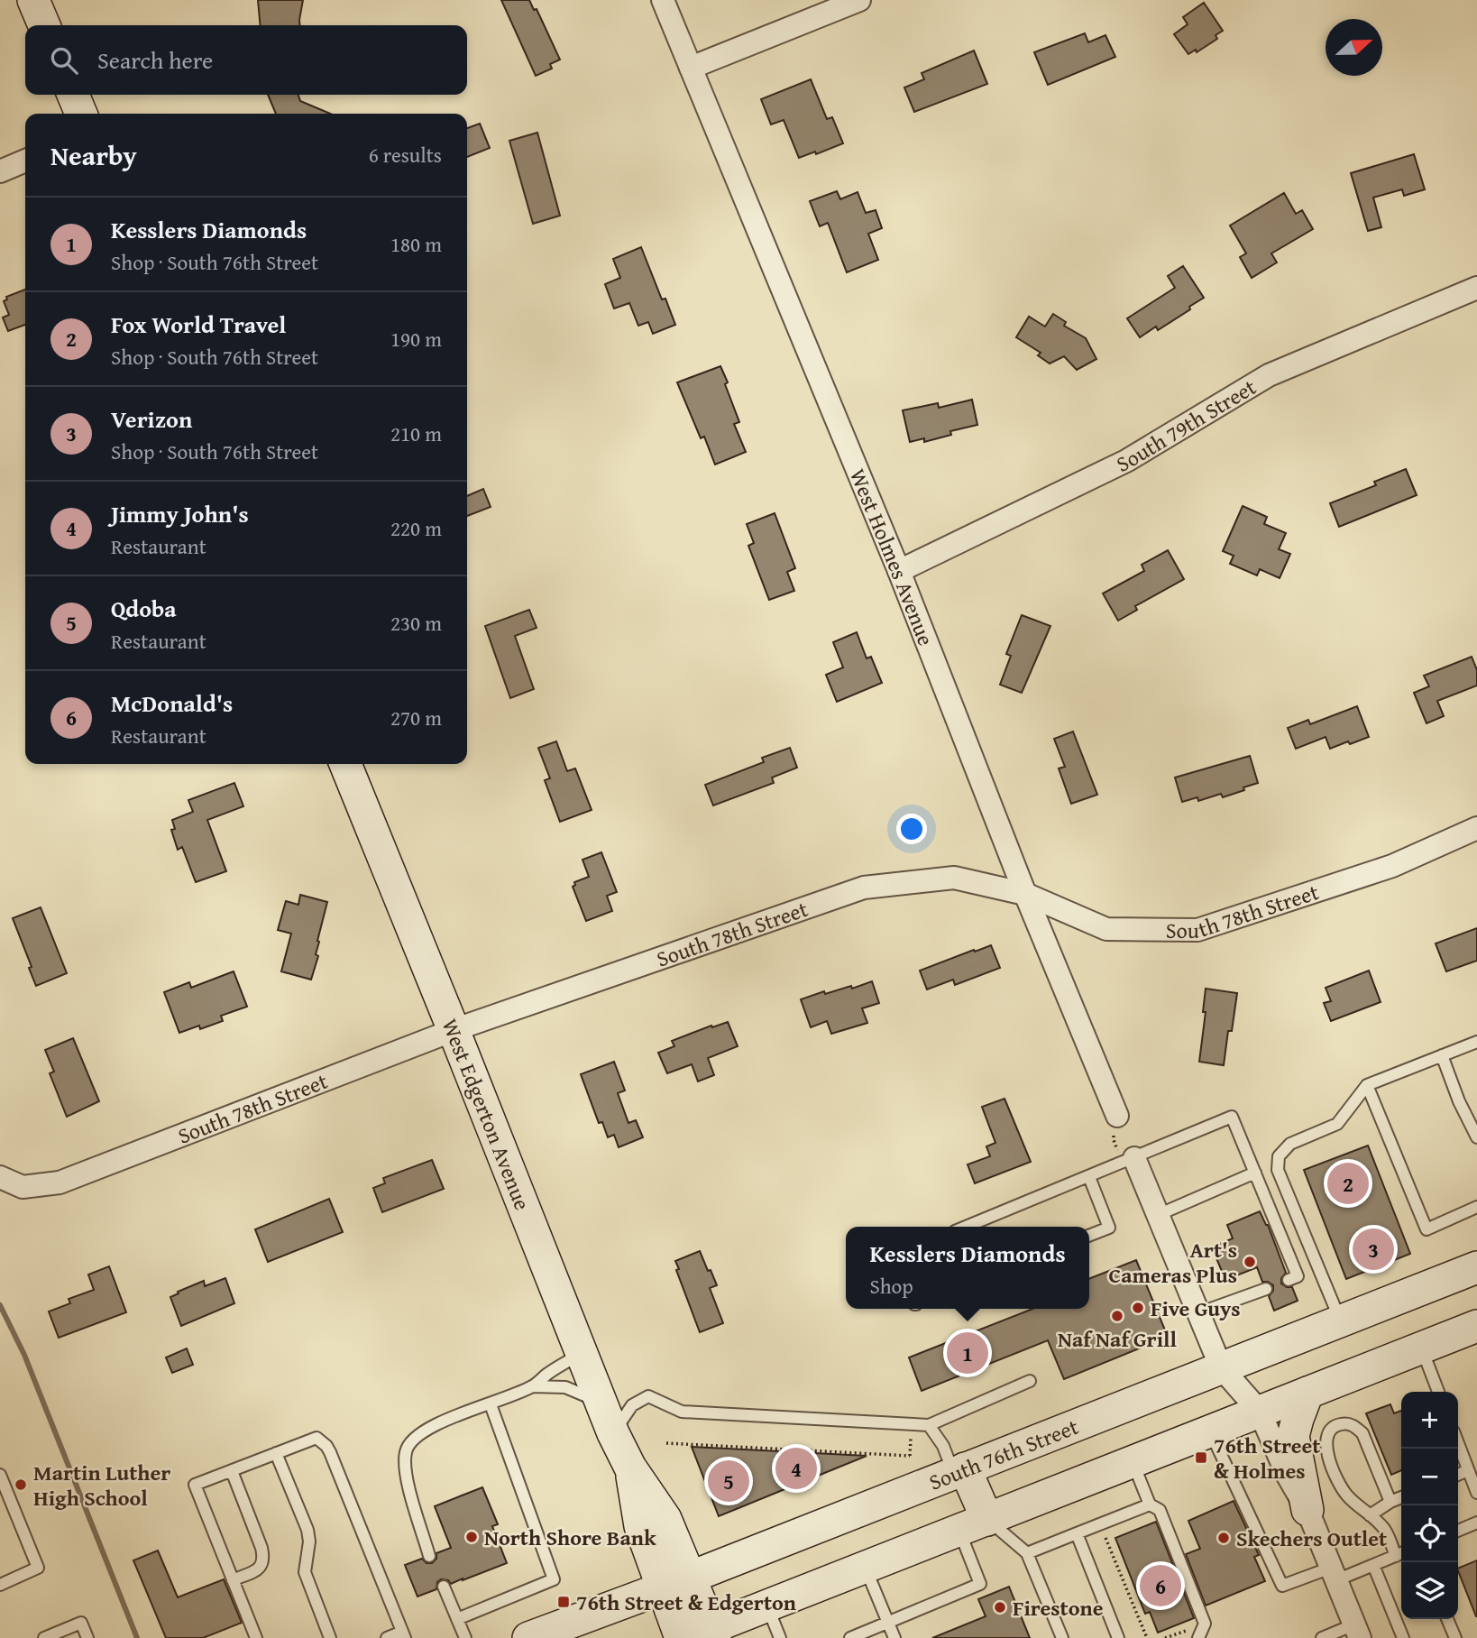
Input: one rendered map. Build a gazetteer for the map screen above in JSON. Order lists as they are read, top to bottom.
{
  "streets": {
    "main road": ["West Edgerton Avenue", "South 76th Street"],
    "street": ["South 79th Street", "West Holmes Avenue", "South 78th Street"]
  },
  "crossings": [
    ["South 79th Street", "West Holmes Avenue"],
    ["West Holmes Avenue", "South 78th Street"],
    ["South 78th Street", "West Edgerton Avenue"],
    ["West Edgerton Avenue", "South 76th Street"]
  ],
  "places": {
    "other": [
      "Art's Cameras Plus",
      "Five Guys",
      "Naf Naf Grill",
      "Martin Luther High School",
      "North Shore Bank",
      "Skechers Outlet",
      "Firestone"
    ],
    "transit": ["76th Street & Holmes", "76th Street & Edgerton"]
  },
  "north": "right",
  "page": {
    "search": "Search here",
    "heading": ["Nearby", "6 results"],
    "list": [
      {
        "mark": "1",
        "name": "Kesslers Diamonds",
        "note": "Shop · South 76th Street",
        "value": "180 m"
      },
      {
        "mark": "2",
        "name": "Fox World Travel",
        "note": "Shop · South 76th Street",
        "value": "190 m"
      },
      {
        "mark": "3",
        "name": "Verizon",
        "note": "Shop · South 76th Street",
        "value": "210 m"
      },
      {
        "mark": "4",
        "name": "Jimmy John's",
        "note": "Restaurant",
        "value": "220 m"
      },
      {
        "mark": "5",
        "name": "Qdoba",
        "note": "Restaurant",
        "value": "230 m"
      },
      {
        "mark": "6",
        "name": "McDonald's",
        "note": "Restaurant",
        "value": "270 m"
      }
    ],
    "pins": [
      "2",
      "3",
      "1",
      "4",
      "5",
      "6"
    ],
    "popup": ["Kesslers Diamonds", "Shop"],
    "map_buttons": ["+", "−"]
  }
}
